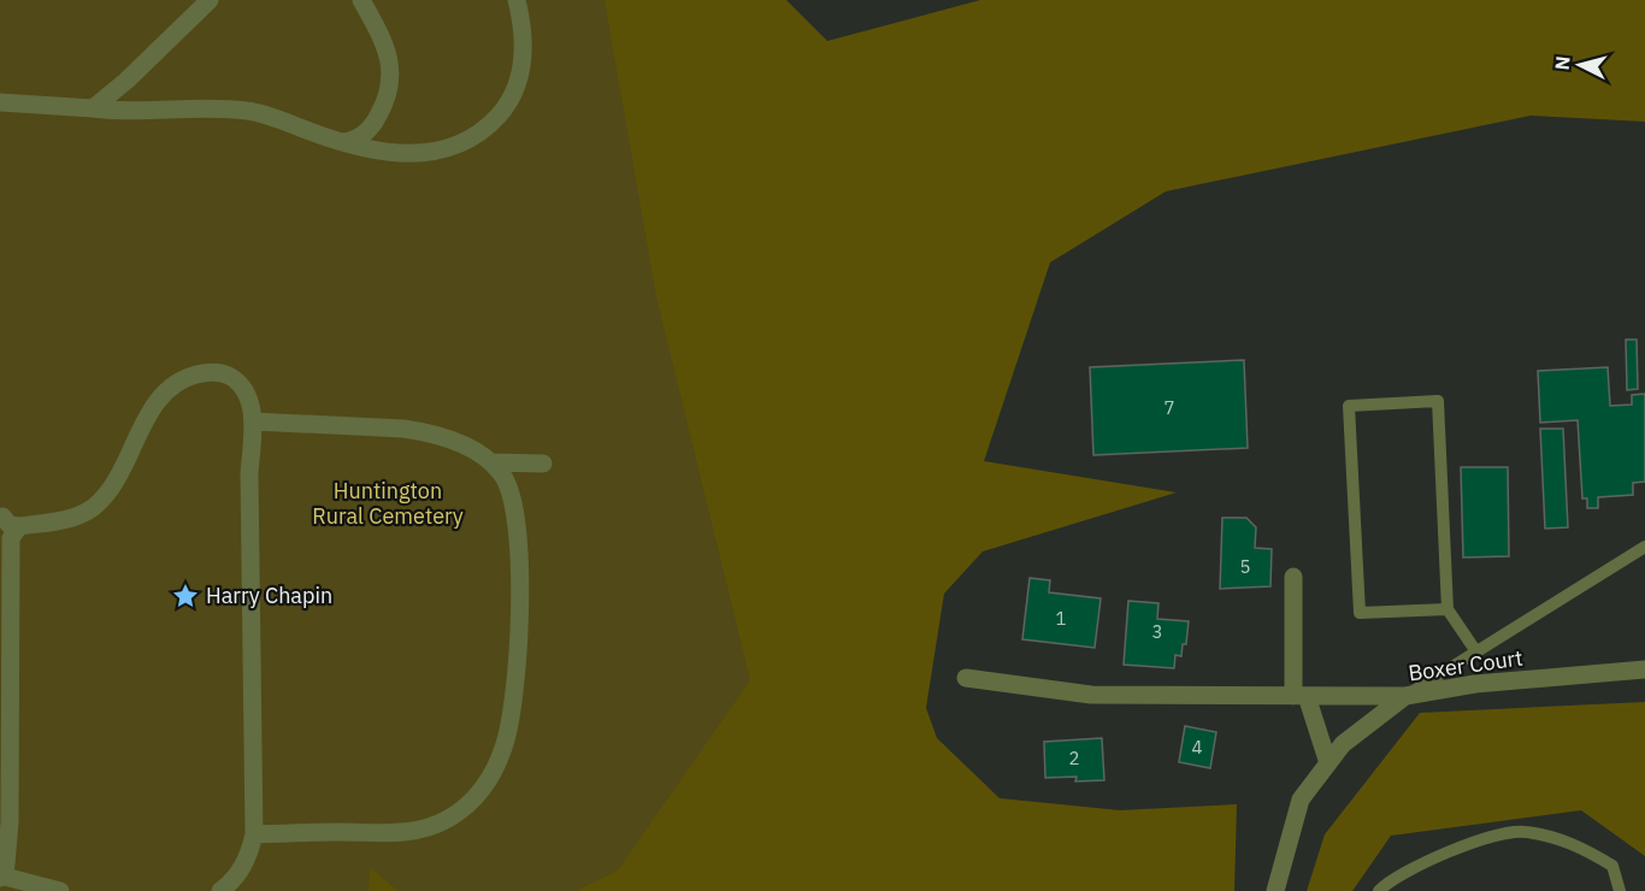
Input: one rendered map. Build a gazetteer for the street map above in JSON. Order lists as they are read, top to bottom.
{
  "streets": {
    "street": ["Boxer Court"]
  },
  "parks": ["Huntington Rural Cemetery"],
  "places": {
    "place": ["Harry Chapin"]
  },
  "house_numbers": [
    "7",
    "5",
    "1",
    "3",
    "4",
    "2"
  ],
  "north": "left"
}
